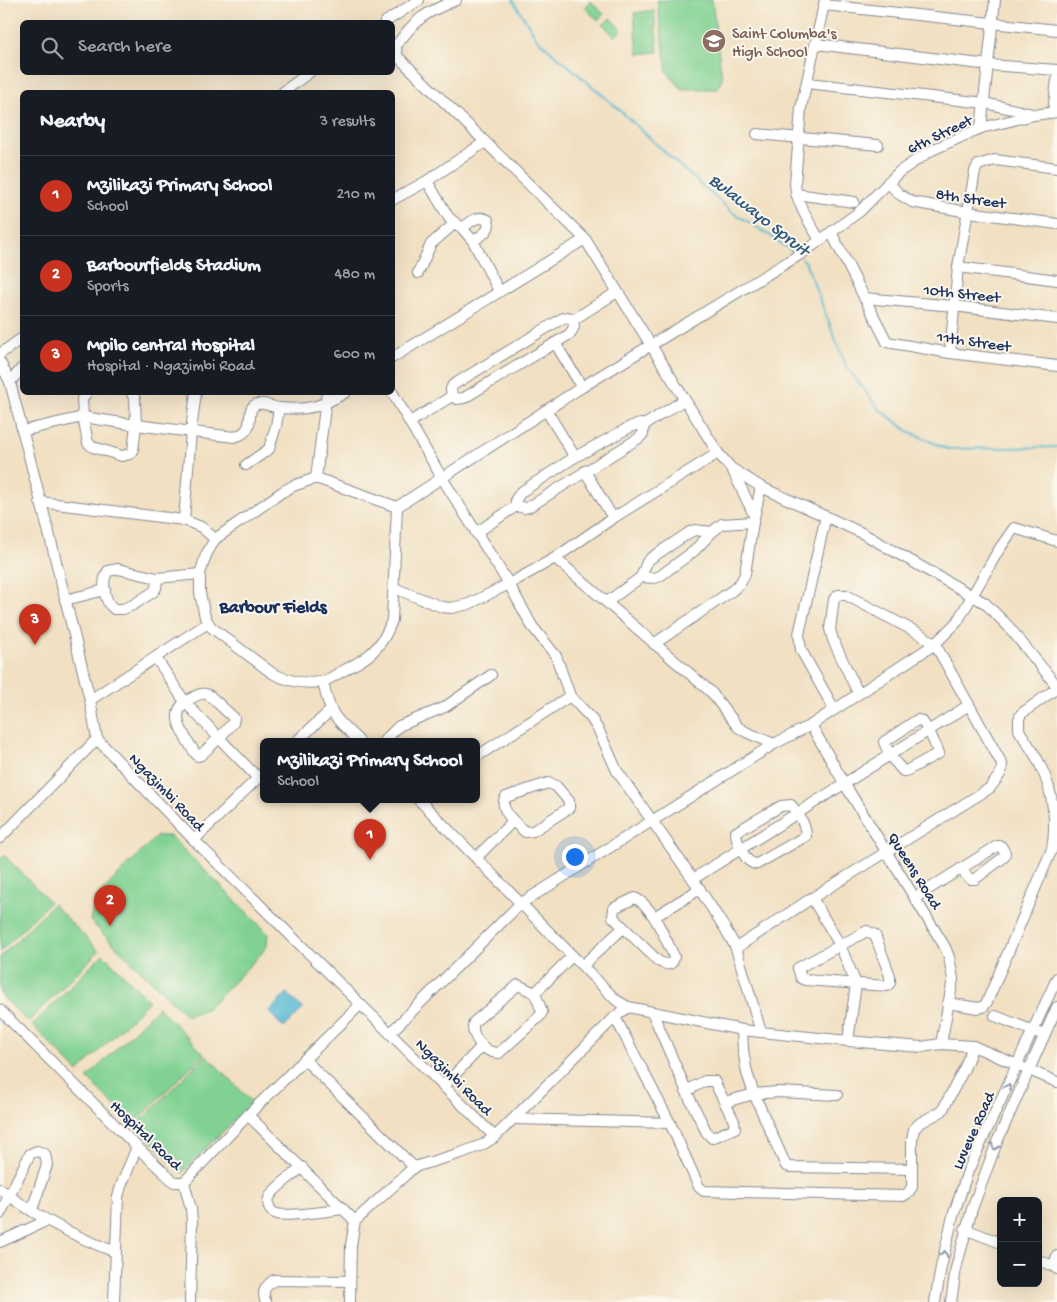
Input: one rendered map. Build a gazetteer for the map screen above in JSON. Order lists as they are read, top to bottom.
{
  "streets": {
    "street": [
      "6th Street",
      "8th Street",
      "10th Street",
      "11th Street",
      "Ngazimbi Road",
      "Queens Road",
      "Luveve Road",
      "Hospital Road"
    ]
  },
  "crossings": [
    ["6th Street", "8th Street"],
    ["10th Street", "11th Street"],
    ["Ngazimbi Road", "Hospital Road"]
  ],
  "districts": ["Barbour Fields"],
  "water": ["Bulawayo Spruit"],
  "places": {
    "school or university": ["Saint Columba's High School"]
  },
  "page": {
    "search": "Search here",
    "heading": ["Nearby", "3 results"],
    "list": [
      {
        "mark": "1",
        "name": "Mzilikazi Primary School",
        "note": "School",
        "value": "210 m"
      },
      {
        "mark": "2",
        "name": "Barbourfields Stadium",
        "note": "Sports",
        "value": "480 m"
      },
      {
        "mark": "3",
        "name": "Mpilo central Hospital",
        "note": "Hospital · Ngazimbi Road",
        "value": "600 m"
      }
    ],
    "pins": ["3", "1", "2"],
    "popup": ["Mzilikazi Primary School", "School"],
    "map_buttons": ["+", "−"]
  }
}
